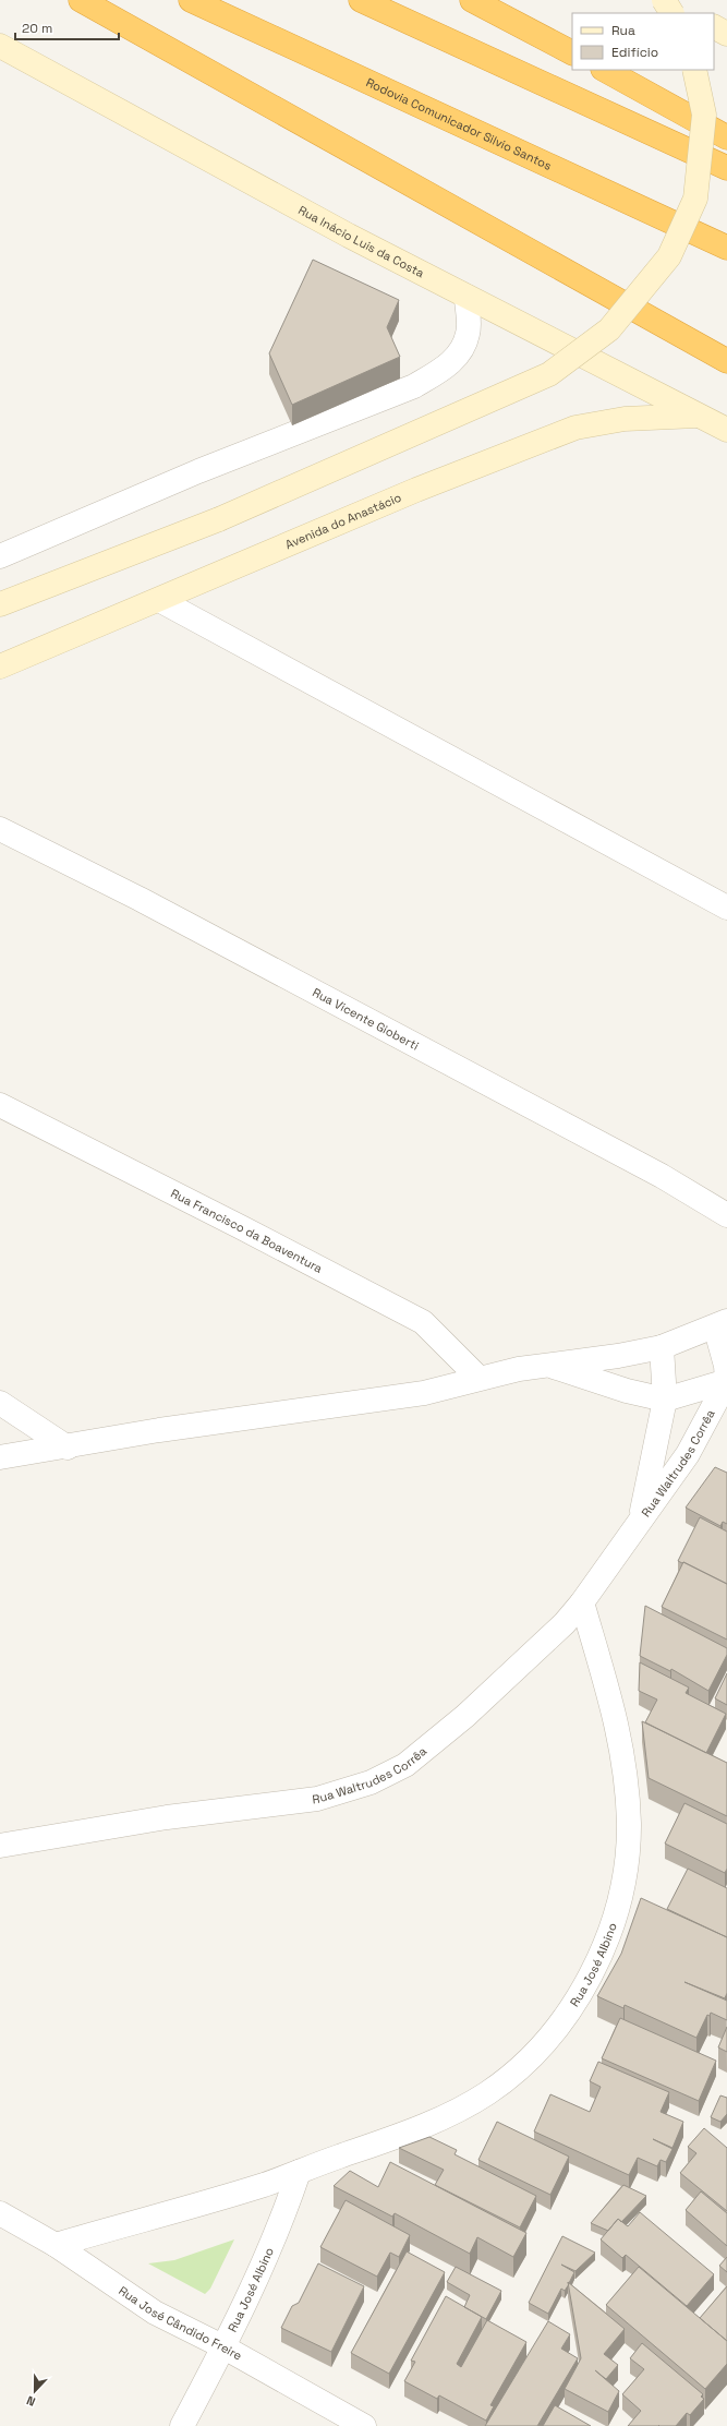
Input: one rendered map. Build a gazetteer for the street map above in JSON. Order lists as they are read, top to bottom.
{
  "streets": {
    "highway": ["Rodovia Comunicador Silvio Santos"],
    "main road": ["Rua Inácio Luis da Costa", "Avenida do Anastácio"],
    "street": [
      "Rua Vicente Gioberti",
      "Rua Francisco da Boaventura",
      "Rua Waltrudes Corrêa",
      "Rua José Albino",
      "Rua José Cândido Freire"
    ]
  },
  "crossings": [
    ["Rua Inácio Luis da Costa", "Avenida do Anastácio"],
    ["Rua Waltrudes Corrêa", "Rua José Albino"],
    ["Rua José Albino", "Rua José Cândido Freire"]
  ],
  "legend": ["Rua", "Edifício"],
  "scale_bar": "20 m",
  "north": "bottom"
}
